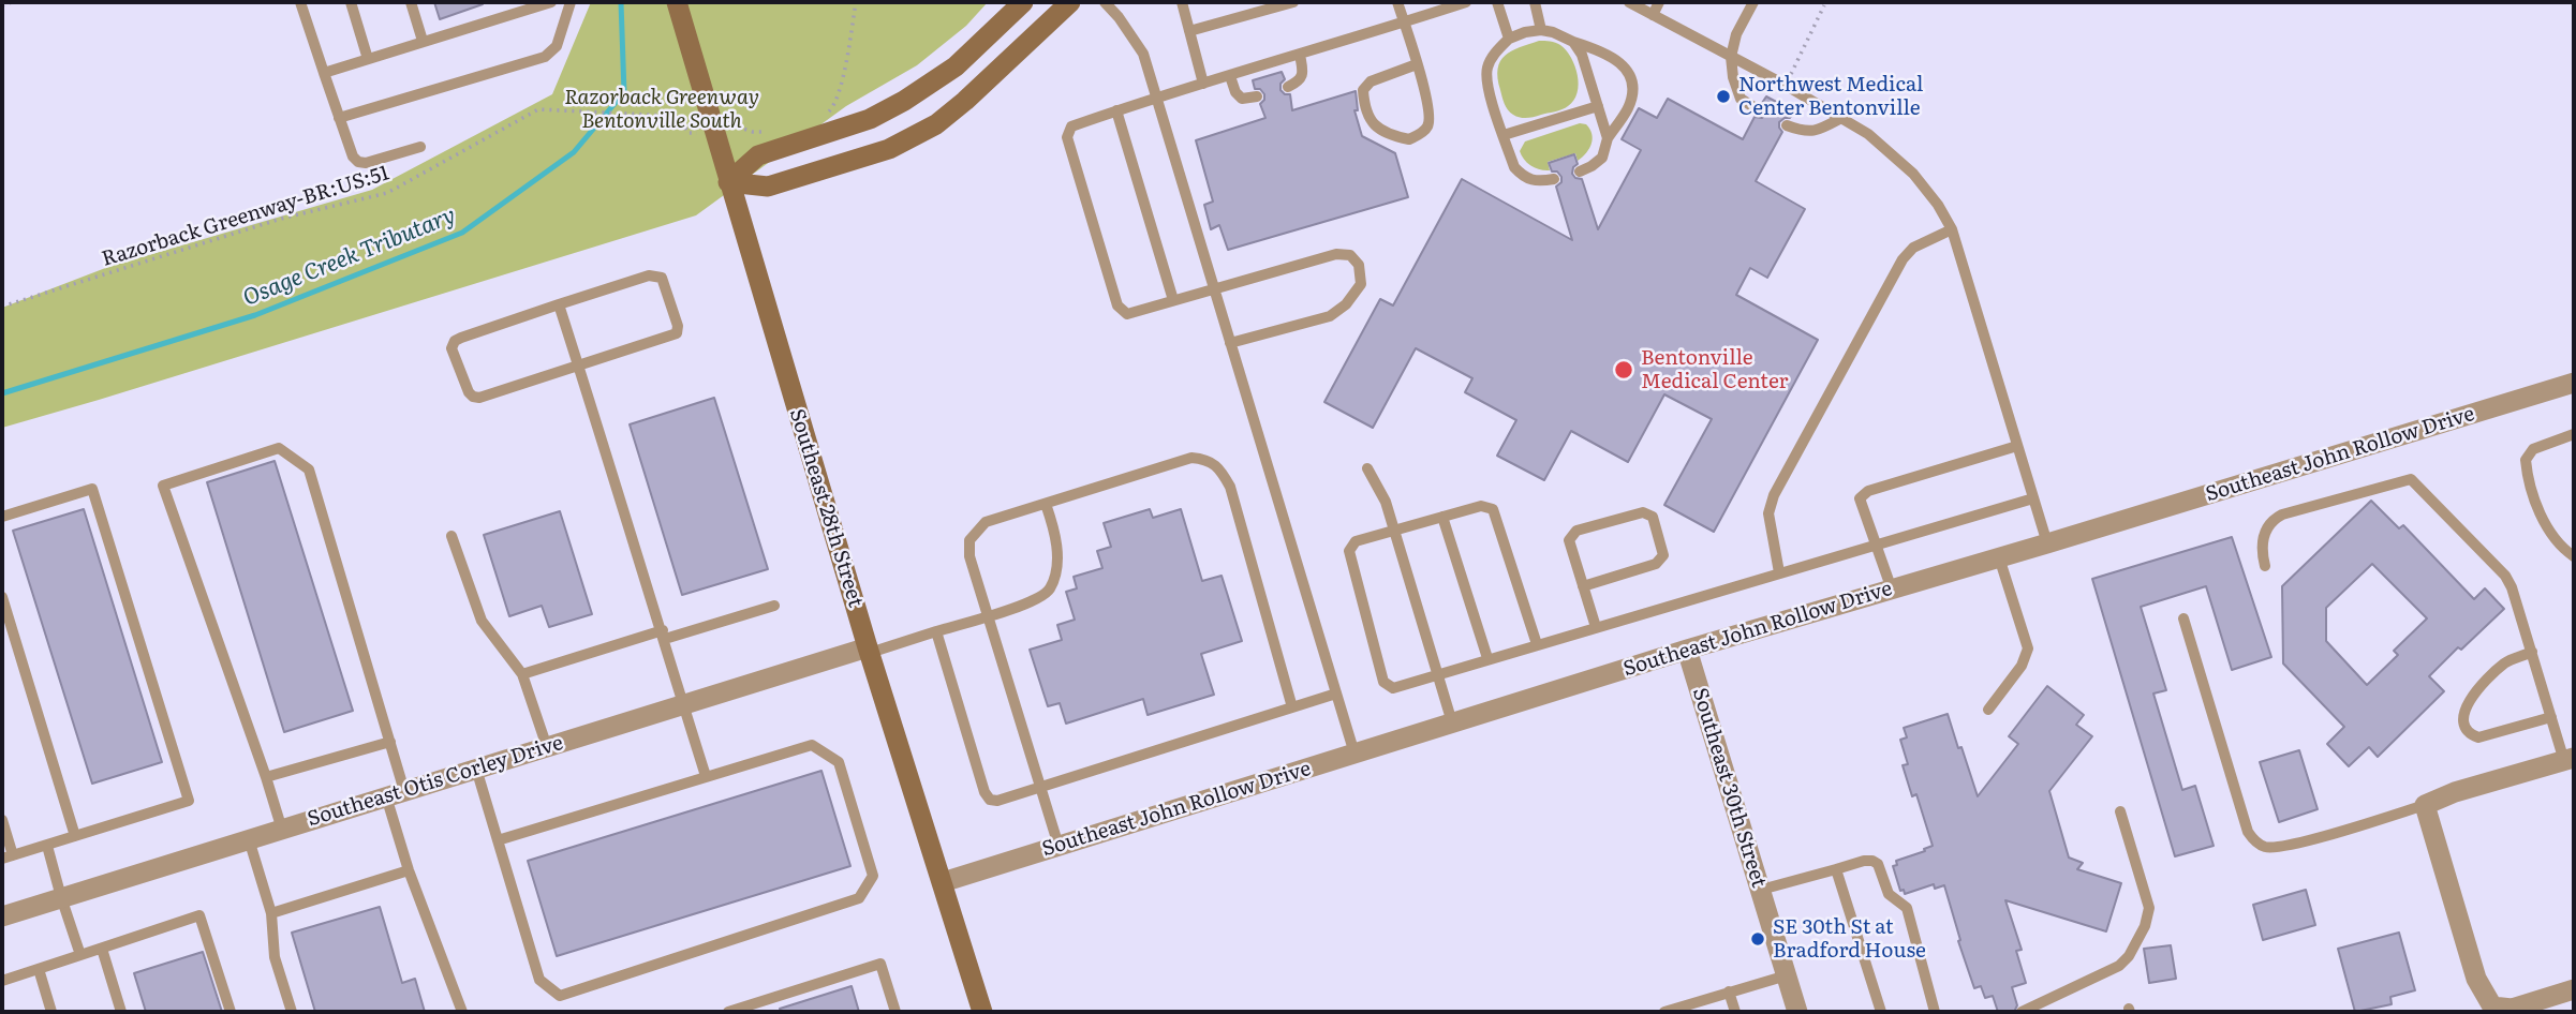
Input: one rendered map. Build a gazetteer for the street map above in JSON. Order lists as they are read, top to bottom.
{
  "streets": {
    "main road": ["Southeast 28th Street"],
    "street": ["Southeast John Rollow Drive", "Southeast Otis Corley Drive", "Southeast 30th Street"],
    "path": ["Razorback Greenway-BR:US:51"]
  },
  "crossings": [
    ["Southeast John Rollow Drive", "Southeast 28th Street"],
    ["Southeast John Rollow Drive", "Southeast 30th Street"],
    ["Southeast 28th Street", "Southeast Otis Corley Drive"]
  ],
  "water": ["Osage Creek Tributary"],
  "parks": ["Razorback Greenway Bentonville South"],
  "places": ["Northwest Medical Center Bentonville", "Bentonville Medical Center", "SE 30th St at Bradford House"]
}
